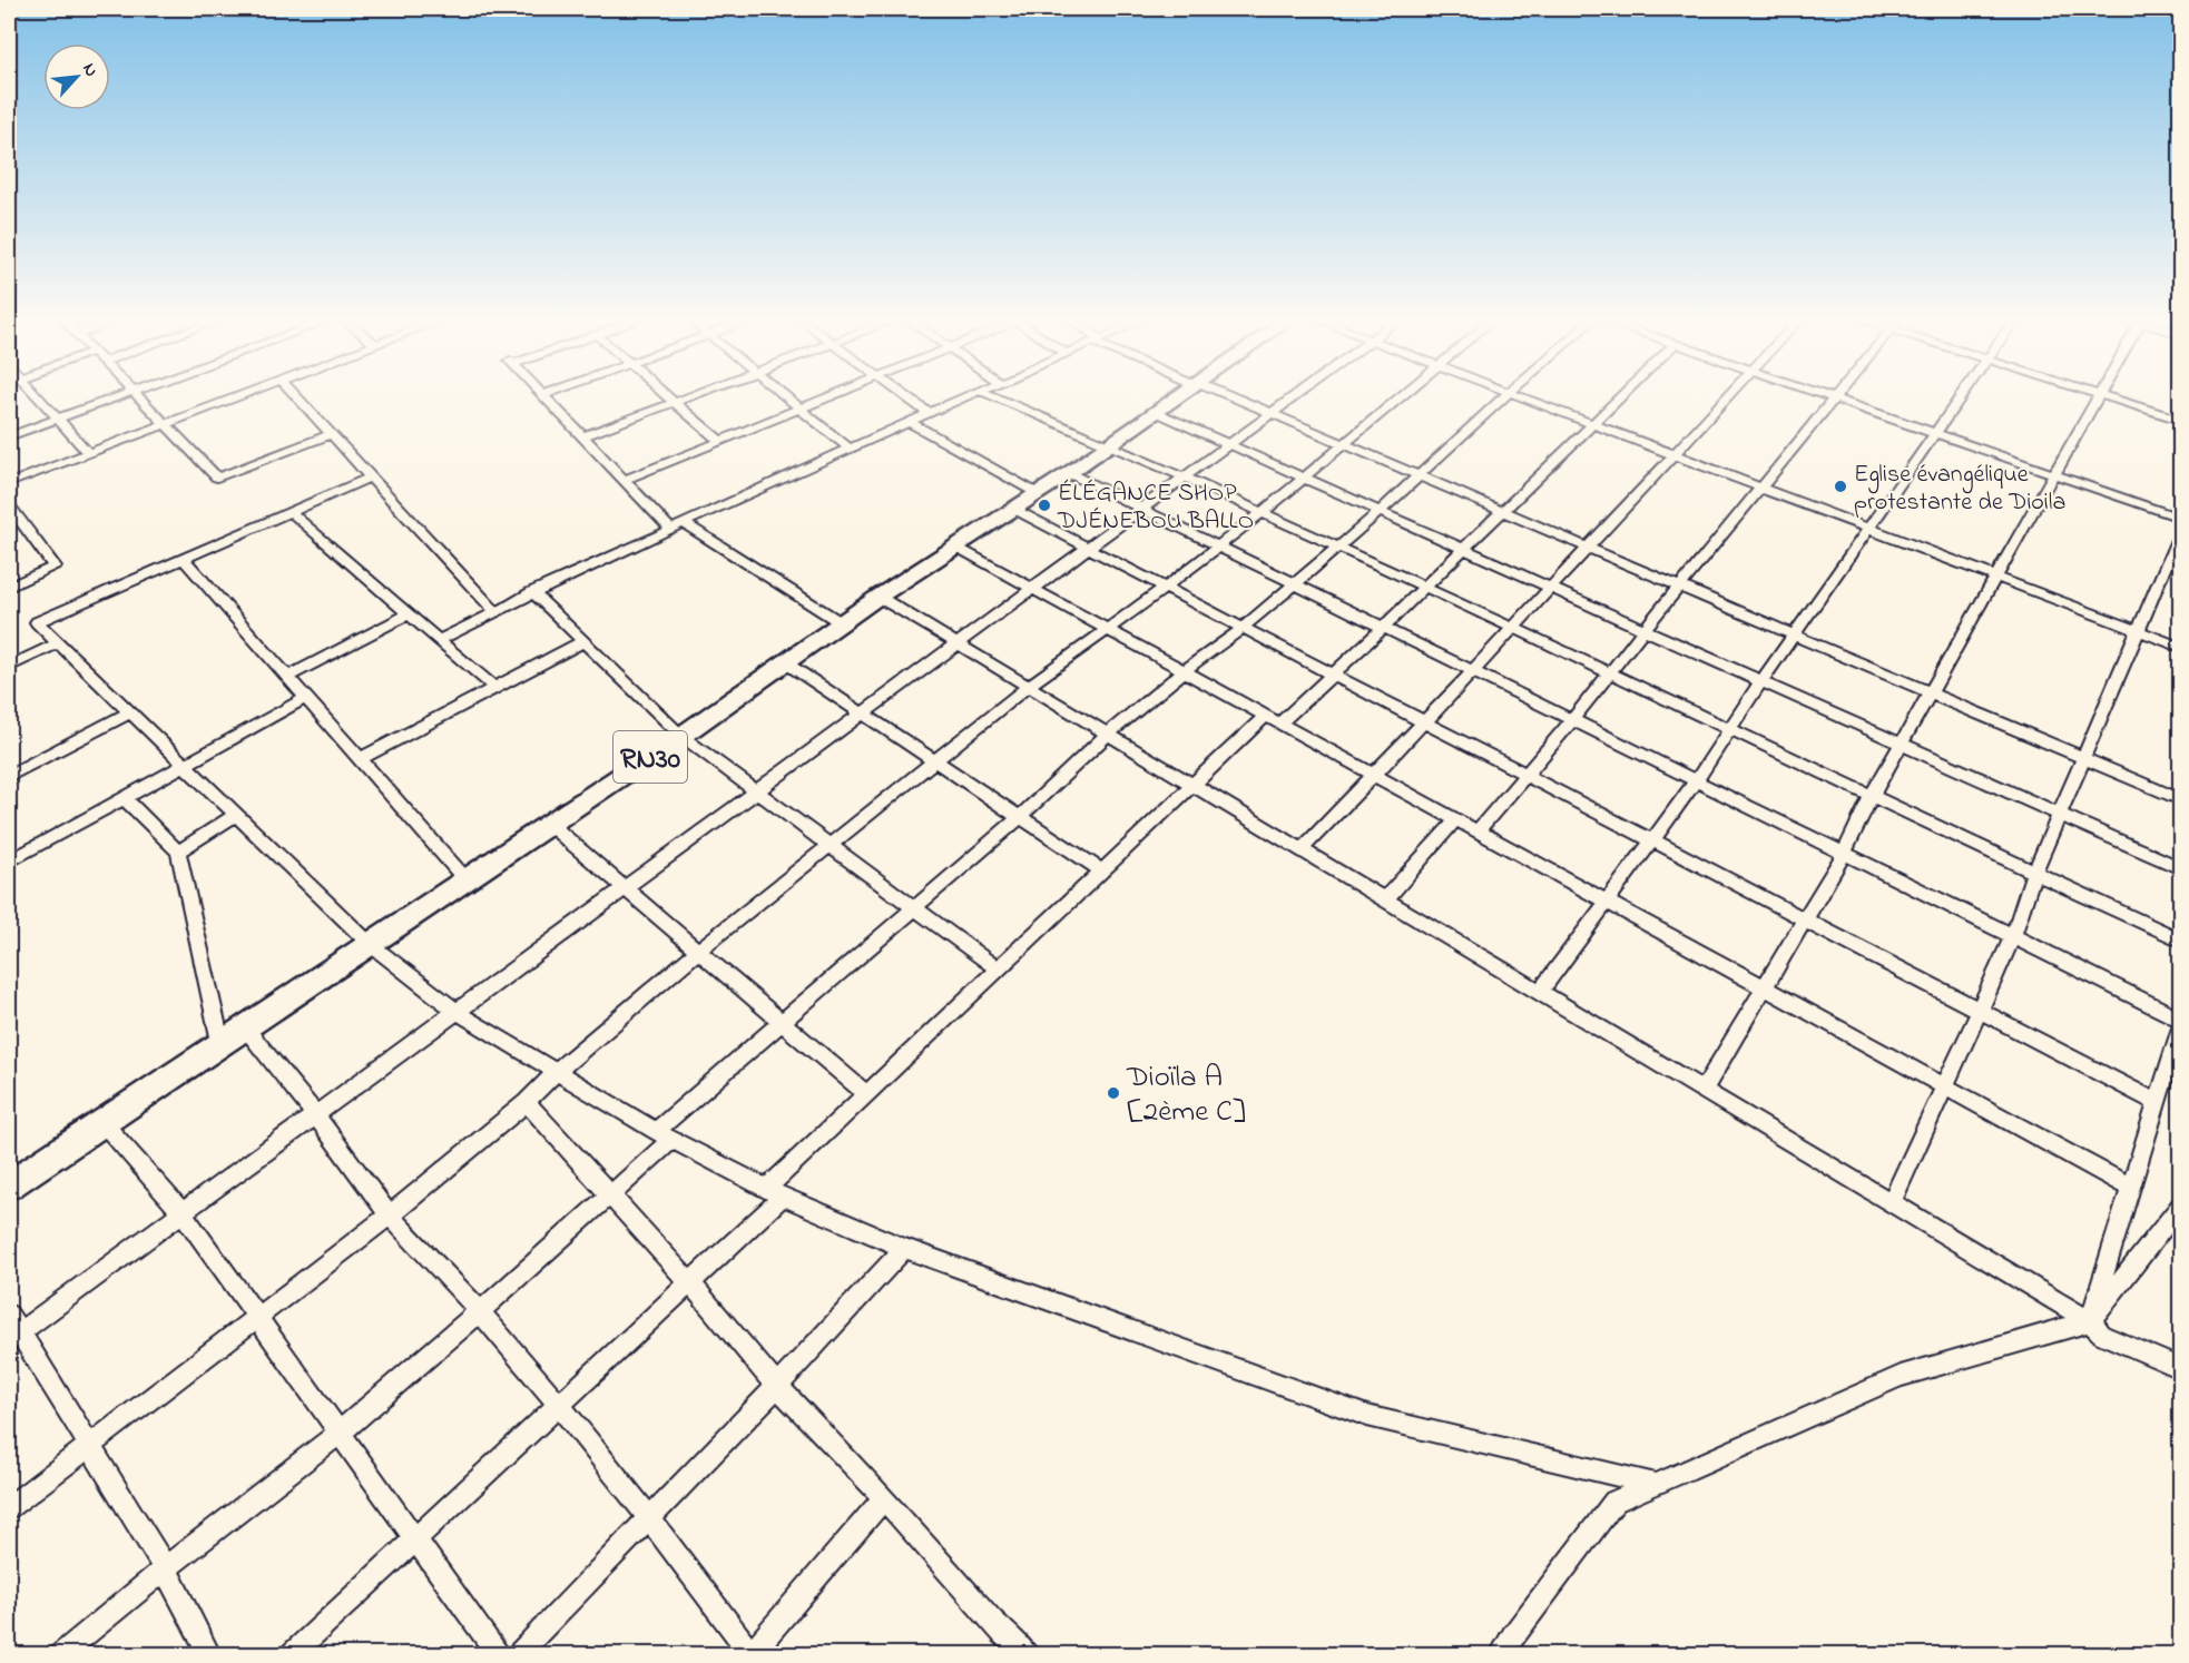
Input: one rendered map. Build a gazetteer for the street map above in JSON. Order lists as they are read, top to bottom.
{
  "streets": {
    "main road": ["RN30"]
  },
  "places": ["Eglise évangélique protestante de Dioila", "ÉLÉGANCE SHOP DJÉNEBOU BALLO", "Dioïla A [2ème C]"],
  "north": "top right"
}
